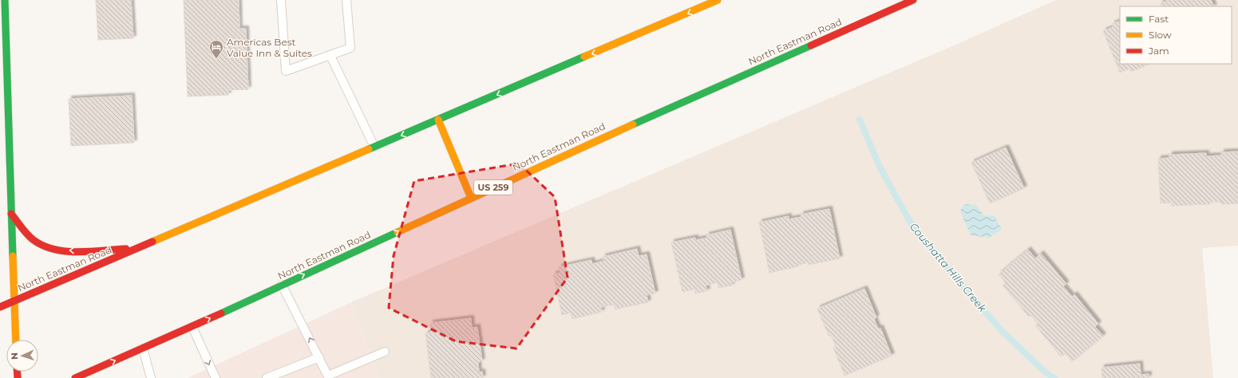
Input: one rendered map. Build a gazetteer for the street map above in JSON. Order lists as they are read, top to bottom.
{
  "streets": {
    "main road": ["North Eastman Road", "US 259"]
  },
  "water": ["Coushatta Hills Creek"],
  "places": {
    "hotel": ["Americas Best Value Inn & Suites"]
  },
  "legend": ["Fast", "Slow", "Jam"],
  "north": "left"
}
